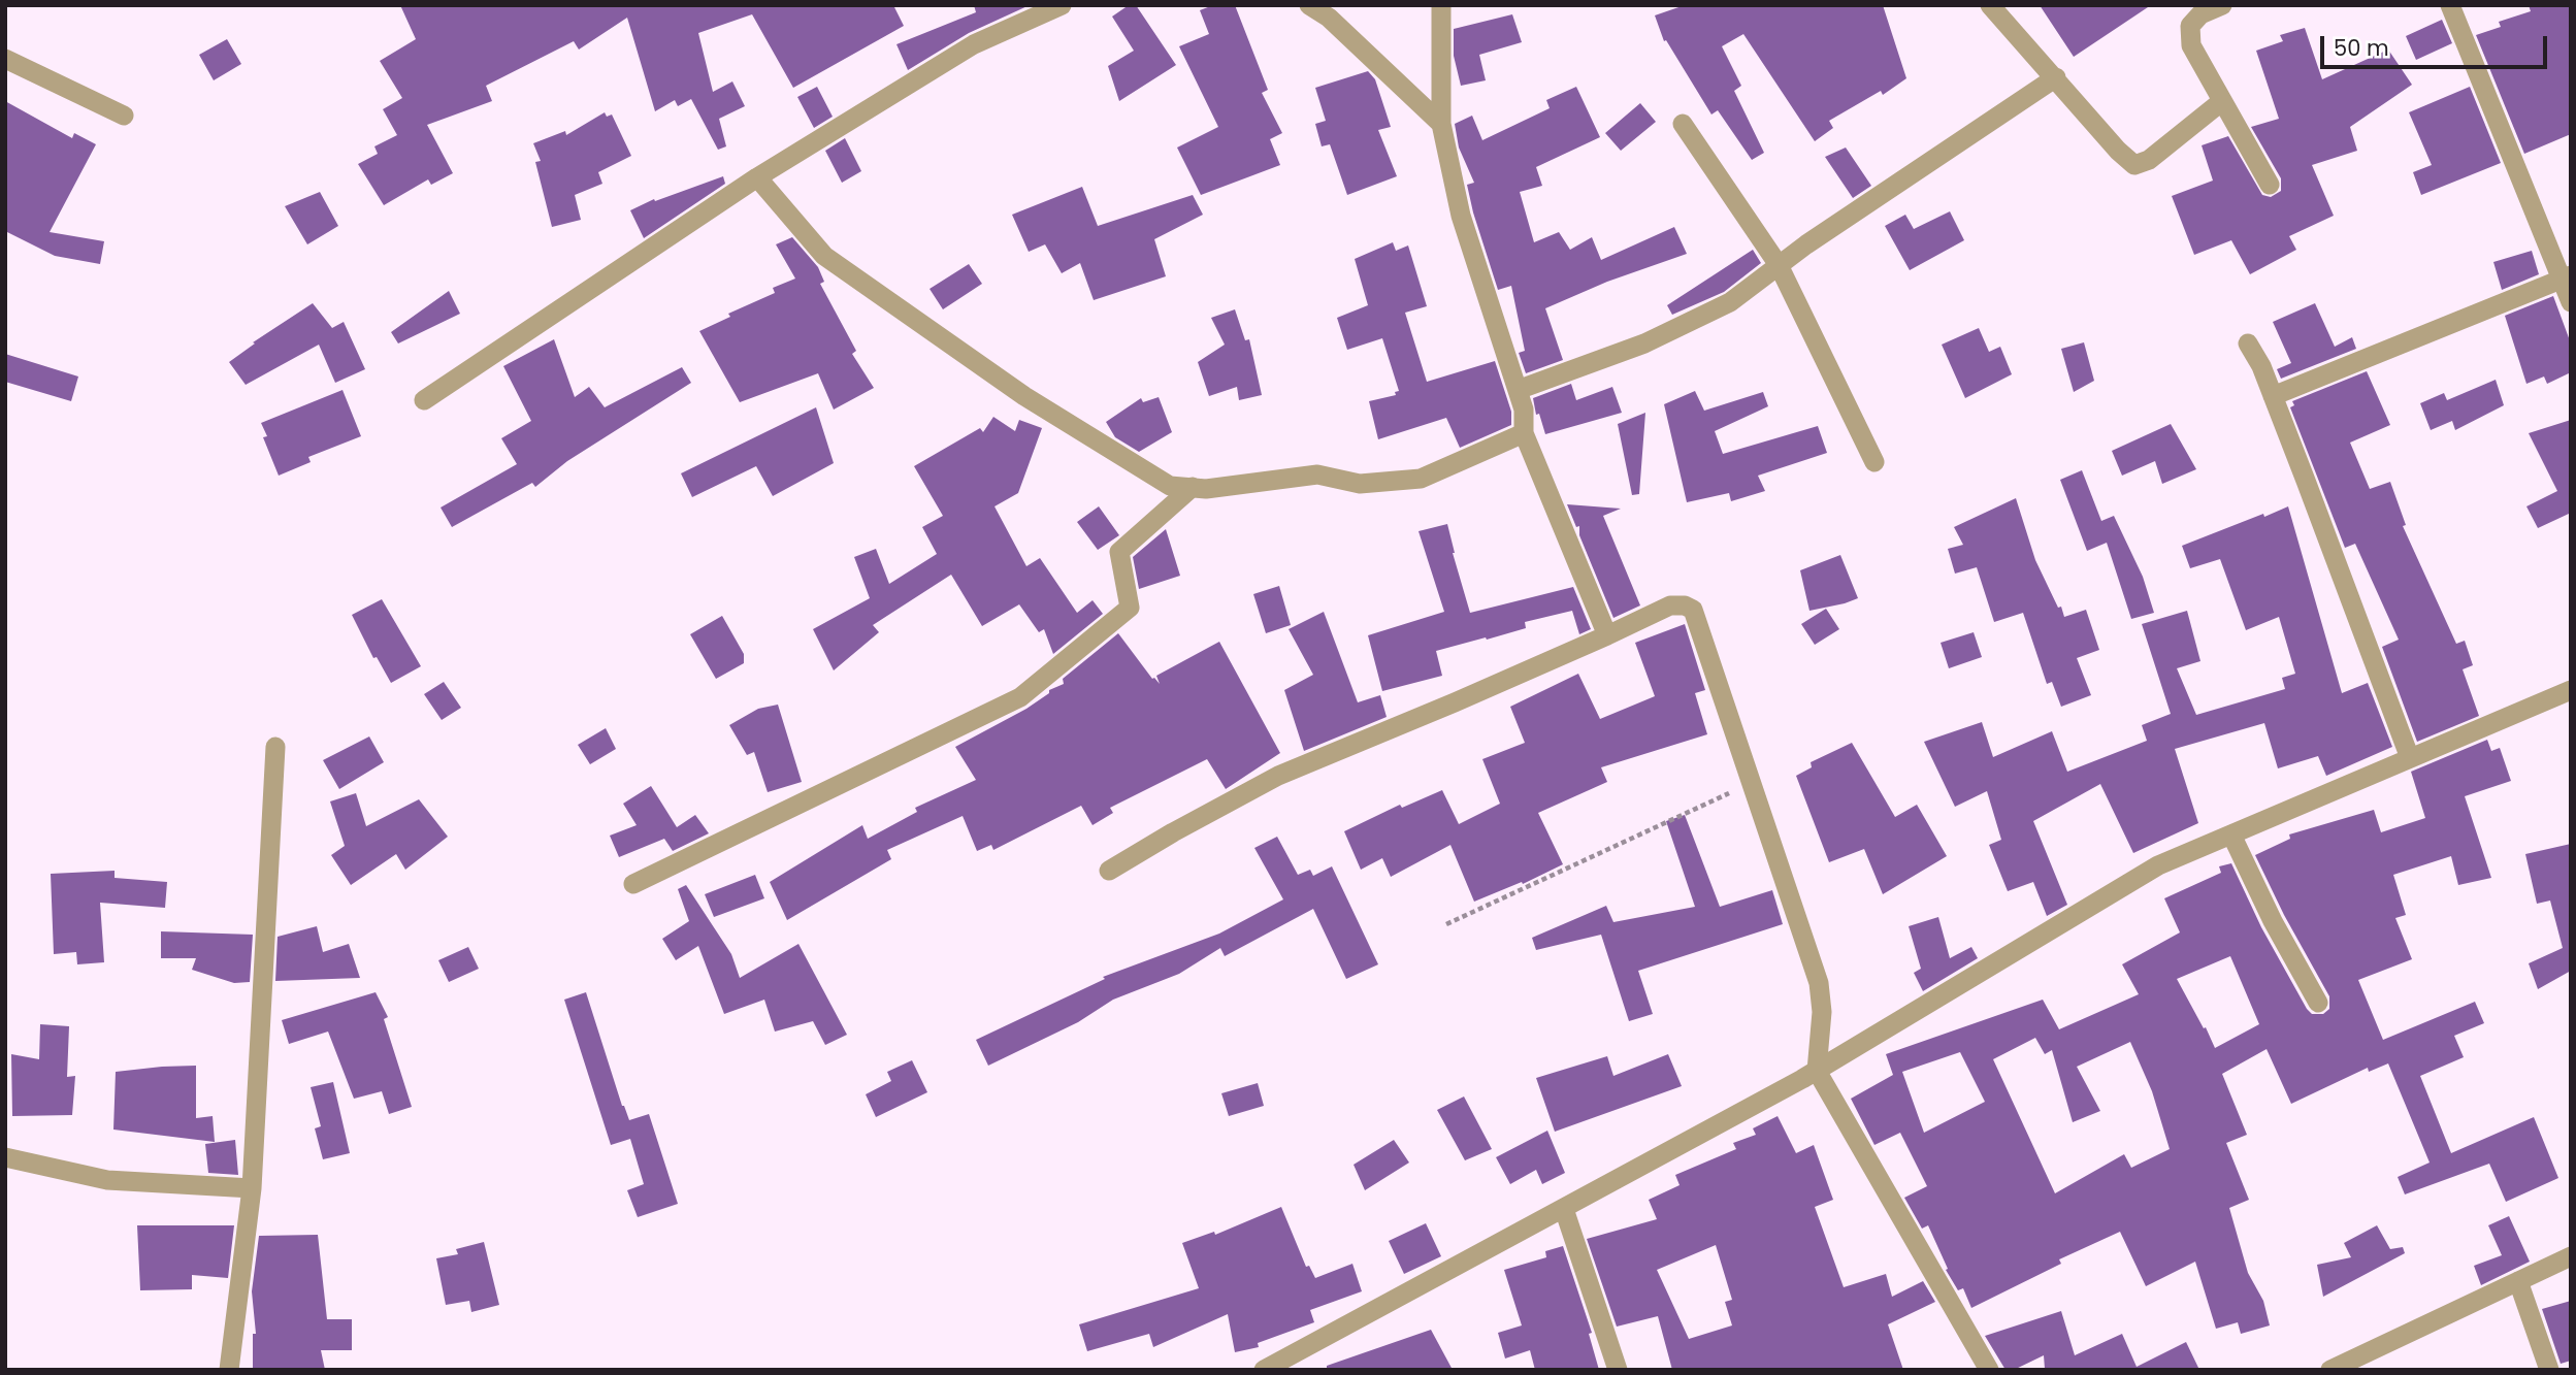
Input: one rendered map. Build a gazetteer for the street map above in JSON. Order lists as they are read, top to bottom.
{
  "scale_bar": "50 m"
}
